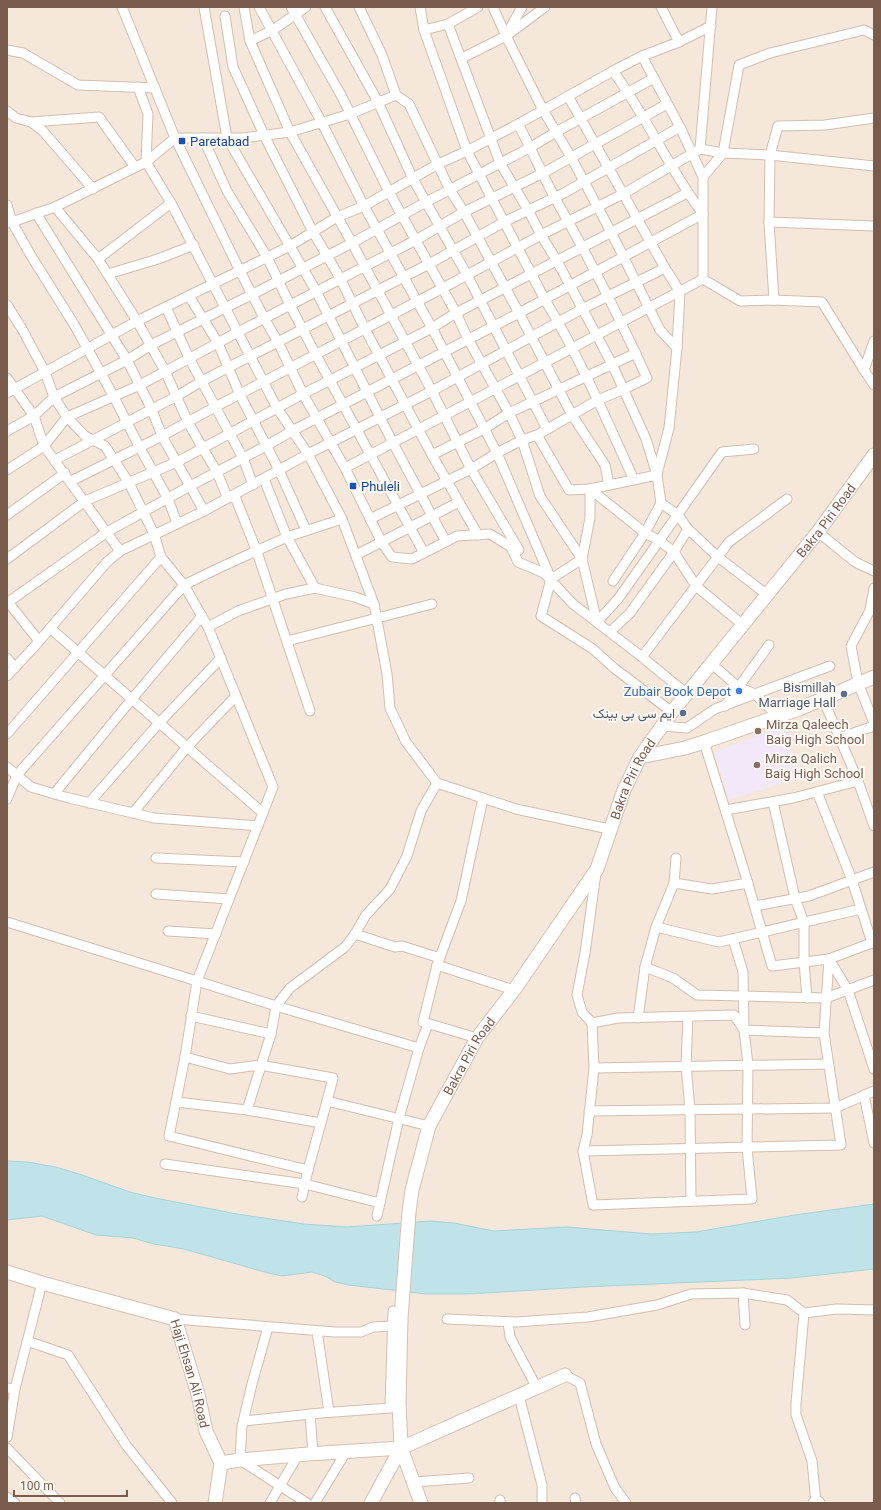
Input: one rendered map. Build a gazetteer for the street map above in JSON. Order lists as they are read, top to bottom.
{
  "streets": {
    "street": ["Bakra Piri Road", "Haji Ehsan Ali Road"]
  },
  "places": {
    "transit": ["Paretabad", "Phuleli"],
    "other": [
      "Zubair Book Depot",
      "Bismillah Marriage Hall",
      "ایم سی بی بینک",
      "Mirza Qaleech Baig High School",
      "Mirza Qalich Baig High School"
    ]
  },
  "scale_bar": "100 m"
}
